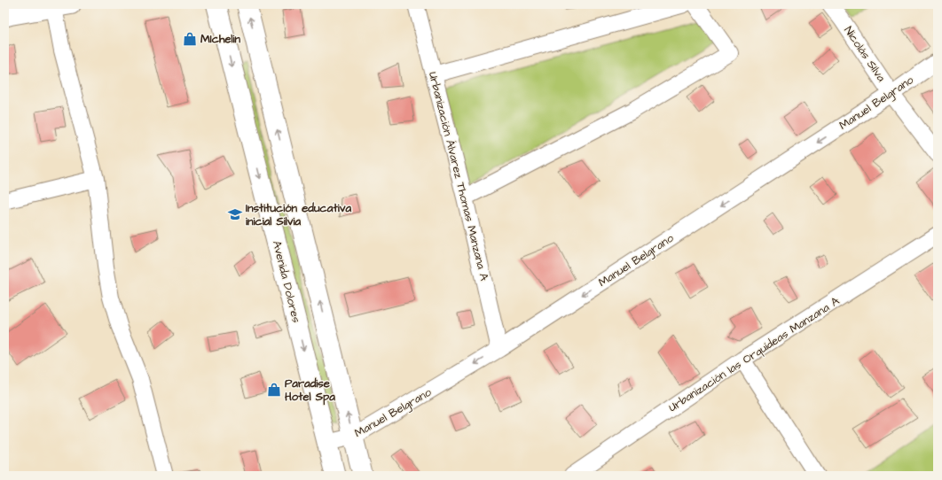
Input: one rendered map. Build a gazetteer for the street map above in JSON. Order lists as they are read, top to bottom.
{
  "streets": {
    "main road": ["Avenida Dolores"],
    "street": [
      "Nicolás SIlva",
      "Manuel Belgrano",
      "Urbanización Álvarez Thomas Manzana A",
      "Urbanización las Orquídeas Manzana A"
    ]
  },
  "crossings": [
    ["Nicolás SIlva", "Manuel Belgrano"],
    ["Manuel Belgrano", "Urbanización Álvarez Thomas Manzana A"],
    ["Manuel Belgrano", "Avenida Dolores"]
  ],
  "one_way": ["Manuel Belgrano"],
  "places": {
    "shop": ["MIchelin", "Paradise Hotel Spa"],
    "school or university": ["Institución educativa inicial Silvia"]
  }
}
